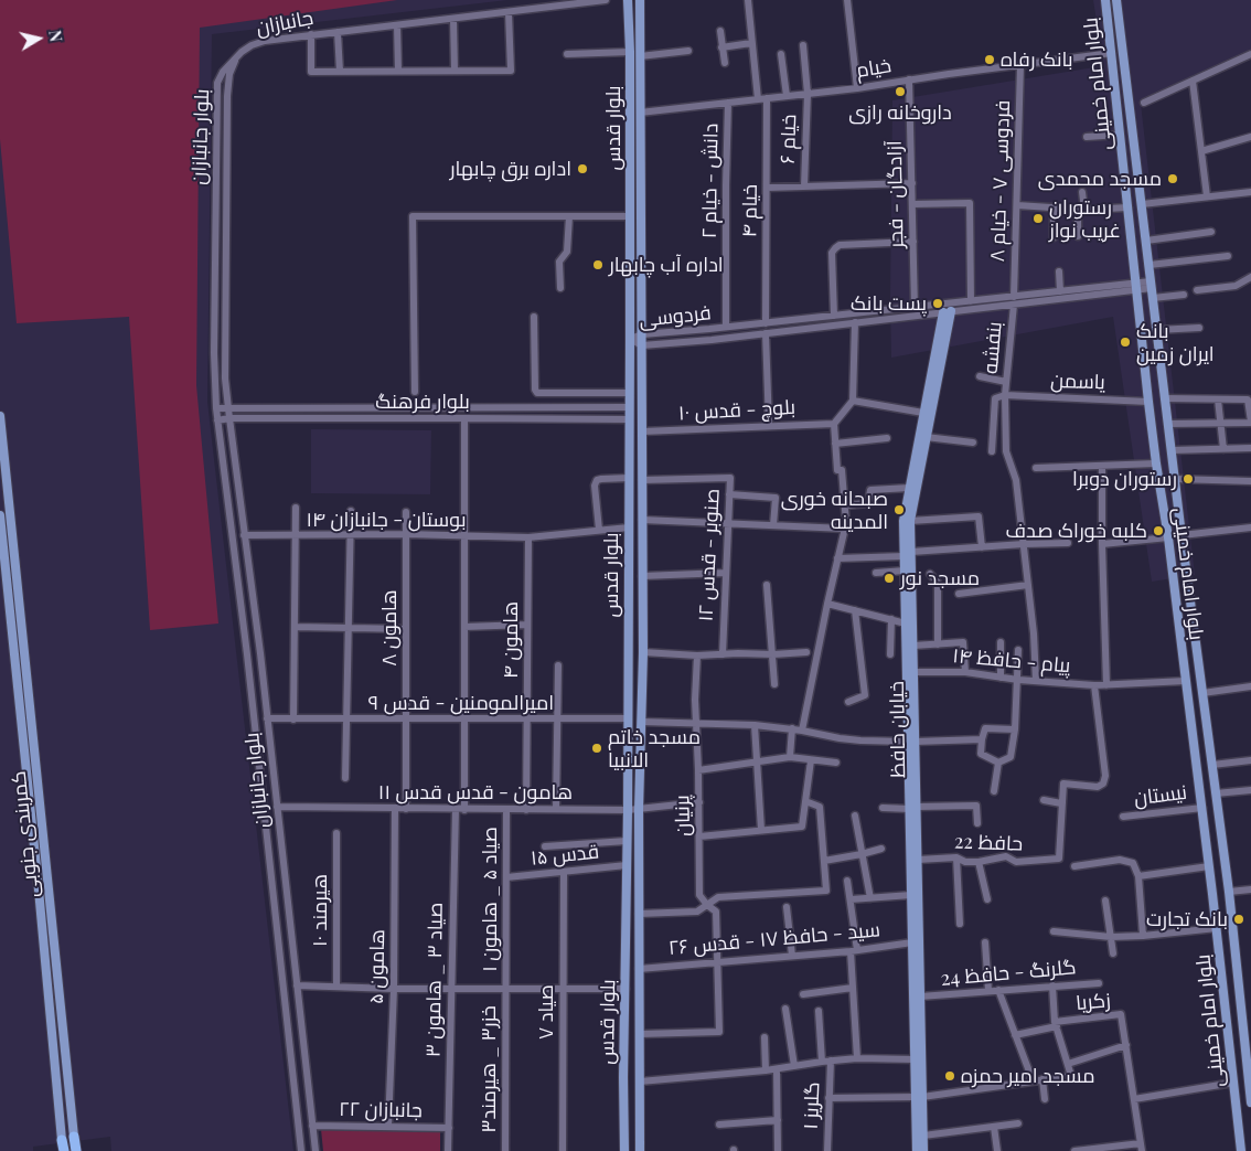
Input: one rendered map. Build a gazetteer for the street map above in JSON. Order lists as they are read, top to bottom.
{
  "streets": {
    "highway": ["کمربندی جنوبی"],
    "main road": ["بلوار امام خمینی", "بلوار قدس", "خیابان حافظ"],
    "street": [
      "جانبازان",
      "خیام",
      "بلوار جانبازان",
      "خیام ۶",
      "دانش - خیام ۲",
      "فردوسی ۷ - خیام ۸",
      "آزادگان - فجر",
      "خیام ۴",
      "فردوسی",
      "بنفشه",
      "یاسمن",
      "بلوار فرهنگ",
      "بلوچ - قدس ۱۰",
      "بوستان - جانبازان ۱۴",
      "صنوبر - قدس ۱۲",
      "هامون ۸",
      "هامون ۴",
      "پیام - حافظ ۱۴",
      "امیرالمومنین - قدس ۹",
      "هامون - قدس قدس ۱۱",
      "نیستان",
      "پرنیان",
      "حافظ 22",
      "قدس ۱۵",
      "صیاد ۵ _ هامون ۱",
      "هیرمند ۱۰",
      "سید - حافظ ۱۷ - قدس ۲۶",
      "هامون ۵",
      "گلرنگ - حافظ 24",
      "صیاد ۳ _ هامون ۳",
      "زکریا",
      "صیاد ۷",
      "خزر۳ _ هیرمند۳",
      "گلریز ۱",
      "جانبازان ۲۲"
    ]
  },
  "crossings": [
    ["جانبازان", "بلوار جانبازان"],
    ["خیام", "بلوار امام خمینی"],
    ["خیام", "بلوار قدس"],
    ["خیام", "خیام ۶"],
    ["خیام", "دانش - خیام ۲"],
    ["خیام", "فردوسی ۷ - خیام ۸"],
    ["خیام", "آزادگان - فجر"],
    ["خیام", "خیام ۴"],
    ["بلوار امام خمینی", "فردوسی"],
    ["بلوار امام خمینی", "یاسمن"],
    ["بلوار امام خمینی", "پیام - حافظ ۱۴"],
    ["بلوار امام خمینی", "نیستان"],
    ["بلوار قدس", "فردوسی"],
    ["بلوار قدس", "بلوار فرهنگ"],
    ["بلوار قدس", "بلوچ - قدس ۱۰"],
    ["بلوار قدس", "بوستان - جانبازان ۱۴"],
    ["بلوار قدس", "صنوبر - قدس ۱۲"],
    ["بلوار قدس", "امیرالمومنین - قدس ۹"],
    ["بلوار قدس", "هامون - قدس قدس ۱۱"],
    ["بلوار قدس", "قدس ۱۵"],
    ["بلوار قدس", "سید - حافظ ۱۷ - قدس ۲۶"],
    ["بلوار جانبازان", "بلوار فرهنگ"],
    ["بلوار جانبازان", "بوستان - جانبازان ۱۴"],
    ["بلوار جانبازان", "امیرالمومنین - قدس ۹"],
    ["بلوار جانبازان", "هامون - قدس قدس ۱۱"],
    ["بلوار جانبازان", "جانبازان ۲۲"],
    ["دانش - خیام ۲", "فردوسی"],
    ["فردوسی ۷ - خیام ۸", "فردوسی"],
    ["فردوسی ۷ - خیام ۸", "بنفشه"],
    ["آزادگان - فجر", "فردوسی"],
    ["خیام ۴", "فردوسی"],
    ["فردوسی", "بنفشه"],
    ["فردوسی", "خیابان حافظ"],
    ["بنفشه", "یاسمن"],
    ["بنفشه", "پیام - حافظ ۱۴"],
    ["بوستان - جانبازان ۱۴", "هامون ۸"],
    ["بوستان - جانبازان ۱۴", "هامون ۴"],
    ["هامون ۸", "امیرالمومنین - قدس ۹"],
    ["هامون ۸", "هامون - قدس قدس ۱۱"],
    ["هامون ۴", "امیرالمومنین - قدس ۹"],
    ["هامون ۴", "هامون - قدس قدس ۱۱"],
    ["پیام - حافظ ۱۴", "خیابان حافظ"],
    ["خیابان حافظ", "حافظ 22"],
    ["خیابان حافظ", "سید - حافظ ۱۷ - قدس ۲۶"],
    ["خیابان حافظ", "گلرنگ - حافظ 24"],
    ["هامون - قدس قدس ۱۱", "پرنیان"],
    ["هامون - قدس قدس ۱۱", "صیاد ۵ _ هامون ۱"],
    ["هامون - قدس قدس ۱۱", "هامون ۵"],
    ["هامون - قدس قدس ۱۱", "صیاد ۳ _ هامون ۳"],
    ["پرنیان", "سید - حافظ ۱۷ - قدس ۲۶"],
    ["قدس ۱۵", "صیاد ۵ _ هامون ۱"],
    ["قدس ۱۵", "صیاد ۷"],
    ["صیاد ۵ _ هامون ۱", "خزر۳ _ هیرمند۳"],
    ["هامون ۵", "جانبازان ۲۲"],
    ["گلرنگ - حافظ 24", "زکریا"],
    ["صیاد ۳ _ هامون ۳", "جانبازان ۲۲"]
  ],
  "places": [
    "بانک رفاه",
    "داروخانه رازی",
    "اداره برق چابهار",
    "مسجد محمدی",
    "رستوران غریب نواز",
    "اداره آب چابهار",
    "پست بانک",
    "بانک ایران زمین",
    "رستوران دوبرا",
    "صبحانه خوری المدینه",
    "کلبه خوراک صدف",
    "مسجد نور",
    "مسجد خاتم الانبیا",
    "بانک تجارت",
    "مسجد امیر حمزه"
  ],
  "north": "right"
}
